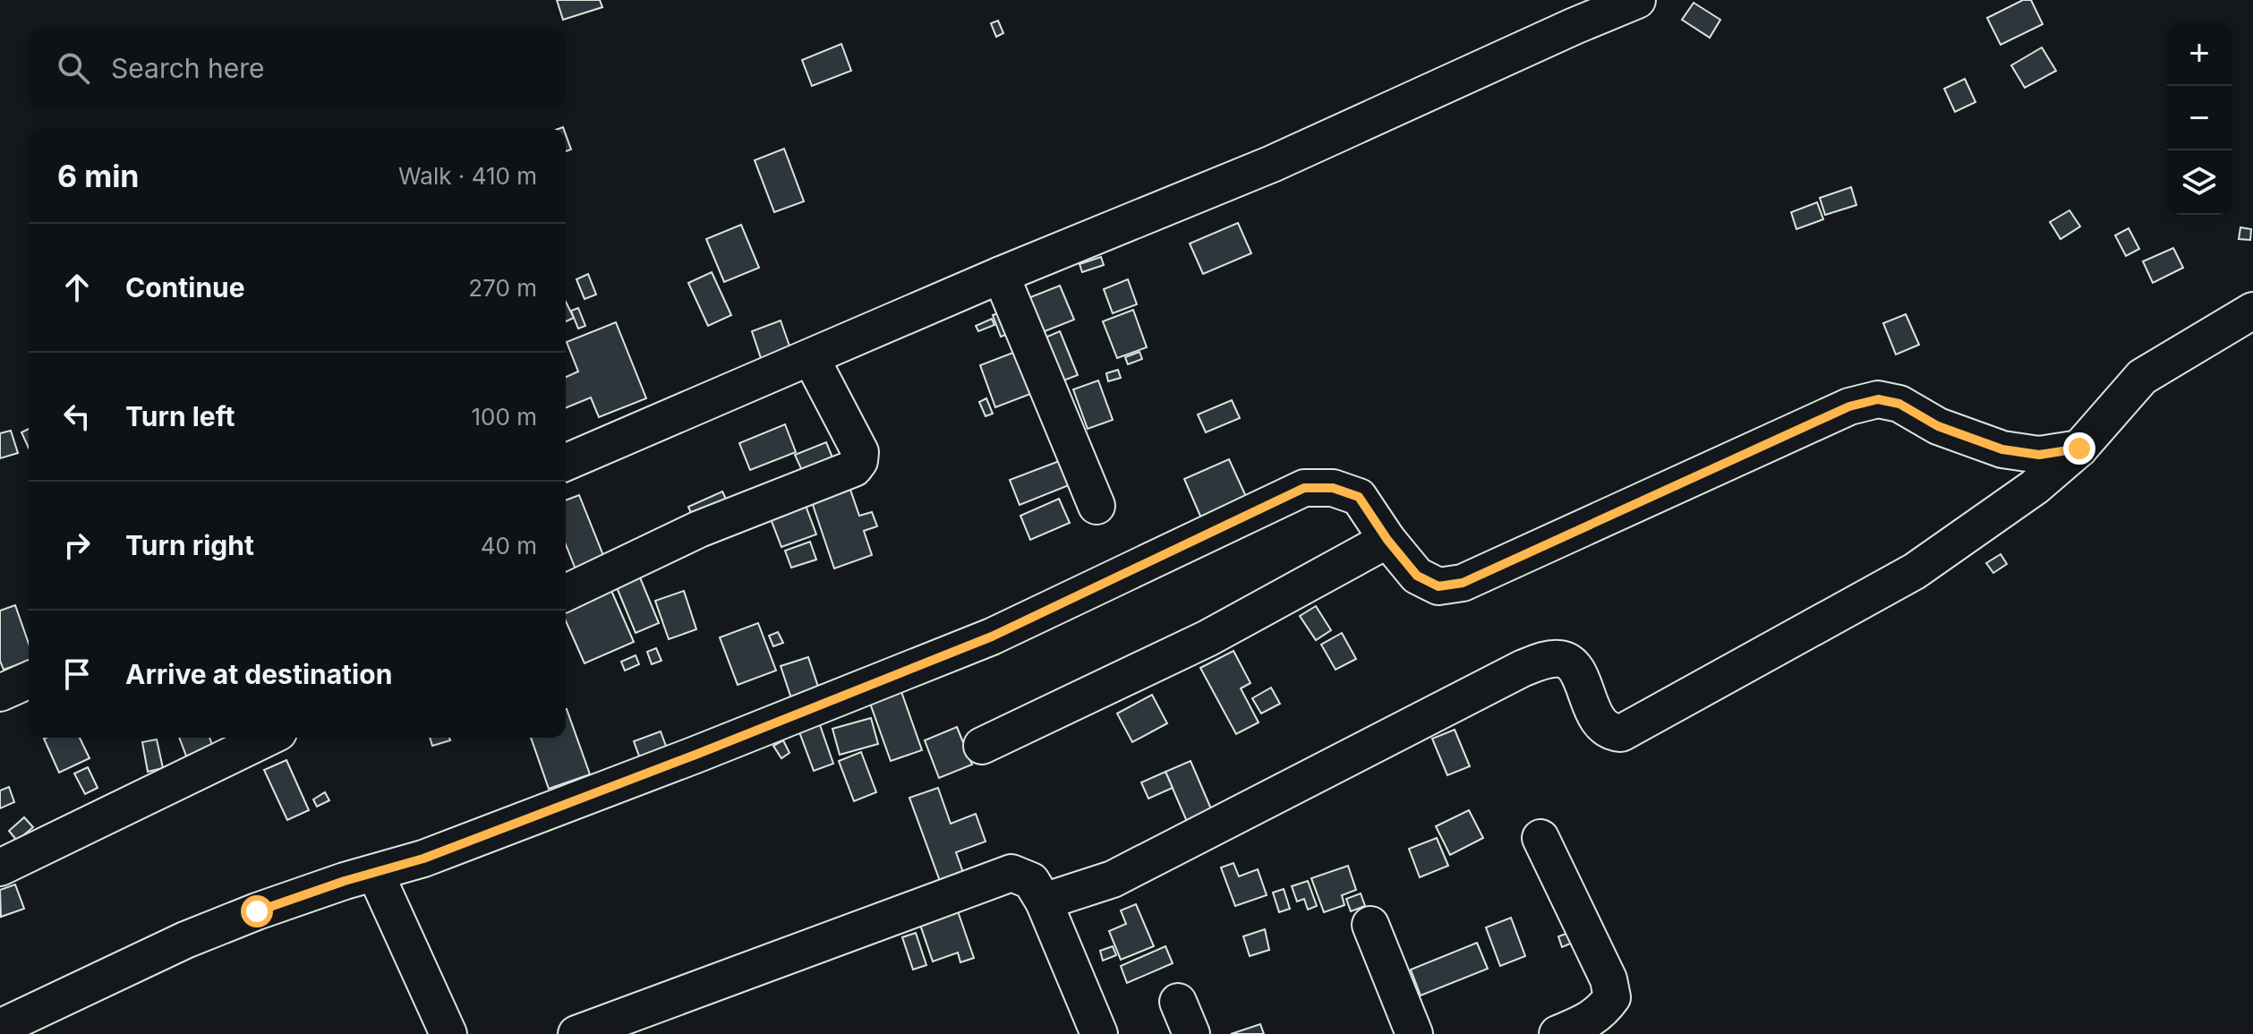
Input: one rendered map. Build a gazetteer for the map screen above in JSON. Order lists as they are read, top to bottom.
{
  "page": {
    "map_buttons": ["+", "−"],
    "search": "Search here",
    "heading": ["6 min", "Walk · 410 m"],
    "list": [
      ["Continue", "270 m"],
      ["Turn left", "100 m"],
      ["Turn right", "40 m"],
      "Arrive at destination"
    ]
  }
}
